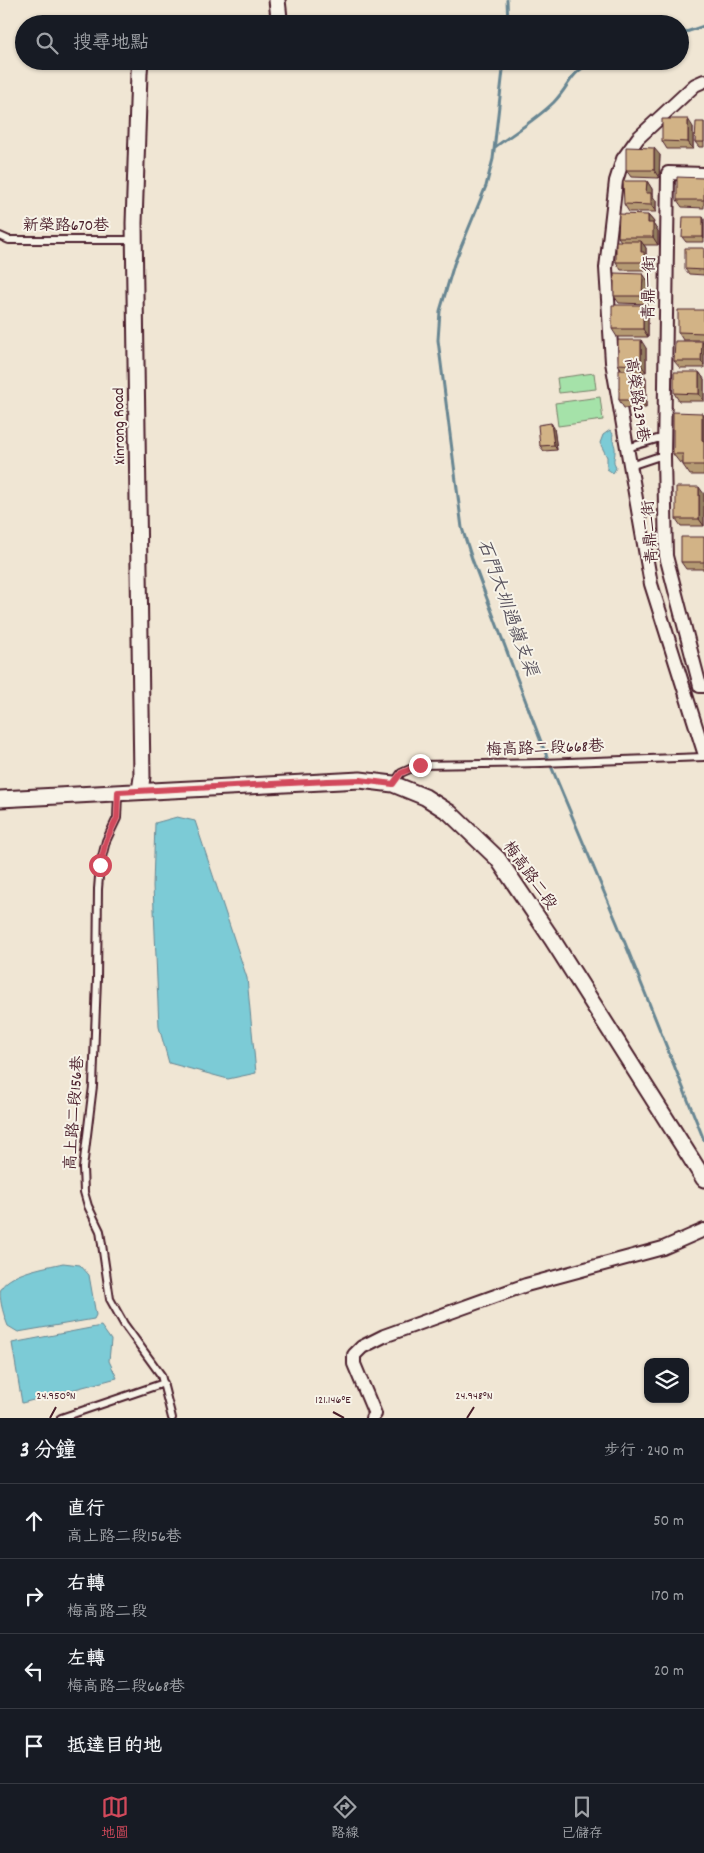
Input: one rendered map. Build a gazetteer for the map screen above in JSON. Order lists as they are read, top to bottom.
{
  "streets": {
    "street": [
      "青鼎一街",
      "高榮路239巷",
      "Xinrong Road",
      "青鼎二街",
      "梅高路二段"
    ],
    "lane": ["新榮路670巷", "梅高路二段668巷", "高上路二段156巷"]
  },
  "crossings": [
    ["新榮路670巷", "Xinrong Road"],
    ["Xinrong Road", "梅高路二段"],
    ["梅高路二段668巷", "梅高路二段"],
    ["梅高路二段", "高上路二段156巷"]
  ],
  "water": ["石門大圳過嶺支渠"],
  "page": {
    "search": "搜尋地點",
    "heading": ["3 分鐘", "步行 · 240 m"],
    "list": [
      ["直行", "高上路二段156巷", "50 m"],
      ["右轉", "梅高路二段", "170 m"],
      ["左轉", "梅高路二段668巷", "20 m"],
      "抵達目的地"
    ],
    "nav": ["地圖", "路線", "已儲存"]
  },
  "coordinates": ["24.950°N", "24.948°N", "121.146°E"]
}
